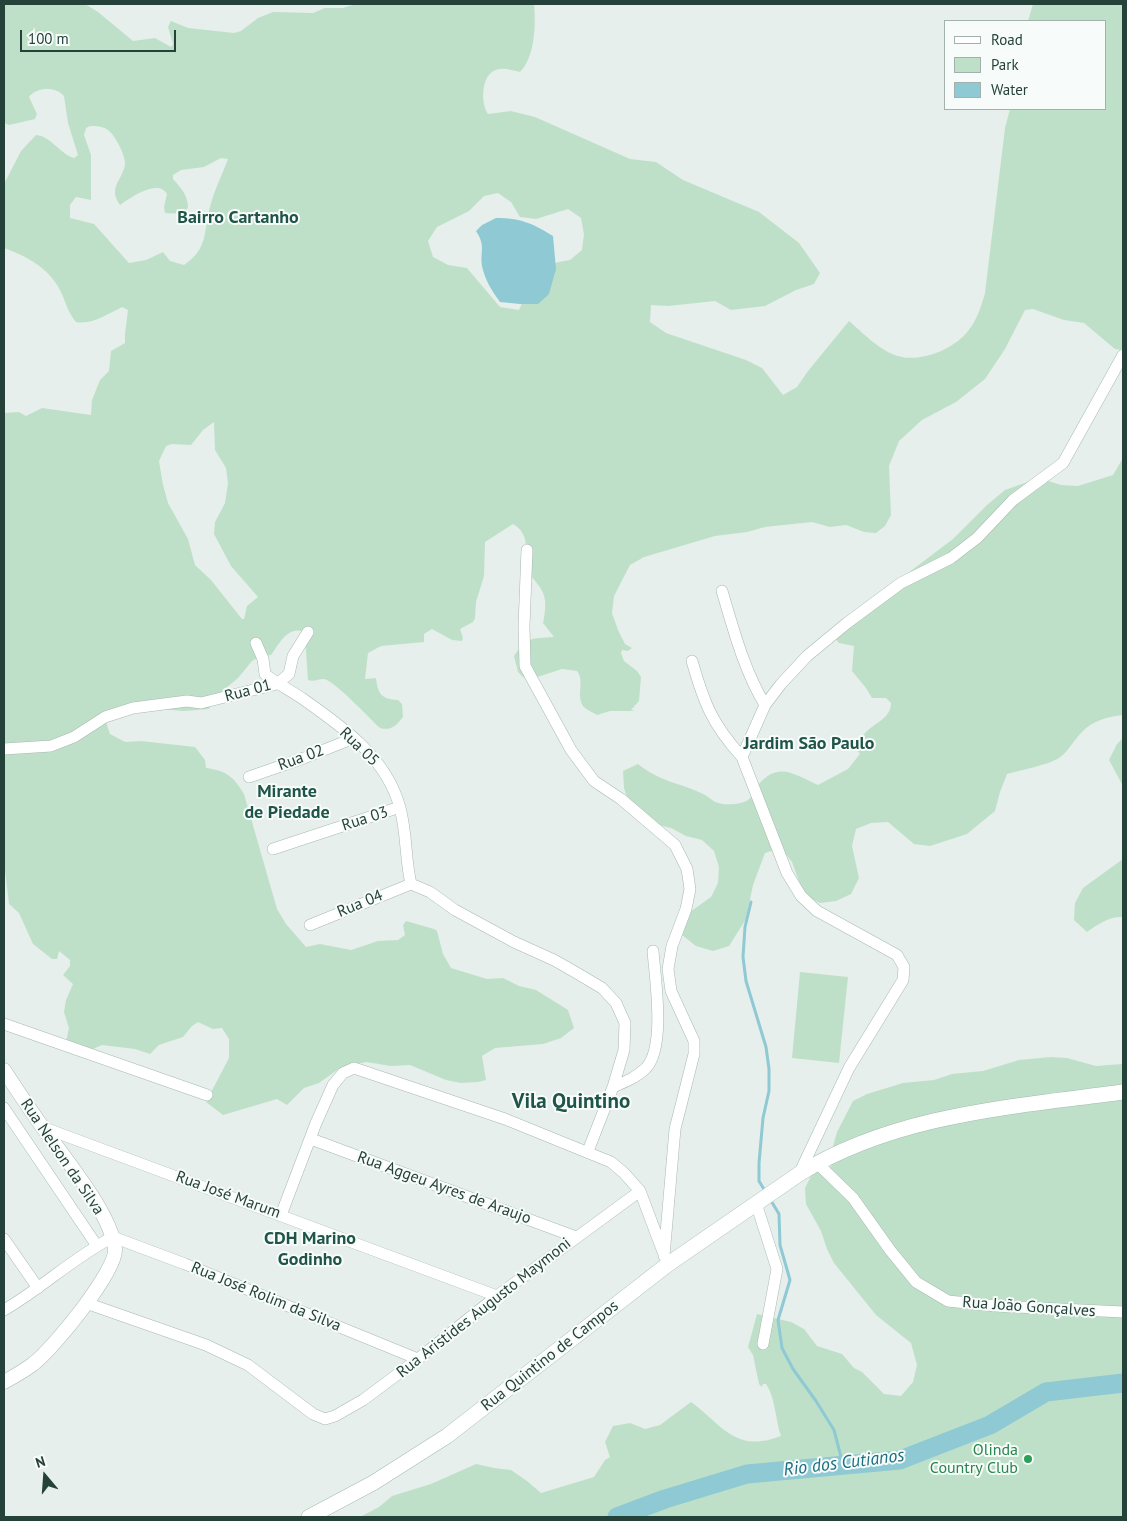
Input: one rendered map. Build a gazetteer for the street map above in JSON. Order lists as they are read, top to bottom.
{
  "streets": {
    "main road": ["Rua Quintino de Campos"],
    "street": [
      "Rua 01",
      "Rua 05",
      "Rua 02",
      "Rua 03",
      "Rua 04",
      "Rua Nelson da Silva",
      "Rua Aggeu Ayres de Araujo",
      "Rua José Marum",
      "Rua José Rolim da Silva",
      "Rua João Gonçalves",
      "Rua Aristides Augusto Maymoni"
    ]
  },
  "crossings": [
    ["Rua 01", "Rua 05"],
    ["Rua 05", "Rua 02"],
    ["Rua 05", "Rua 03"],
    ["Rua 05", "Rua 04"],
    ["Rua Nelson da Silva", "Rua José Marum"],
    ["Rua Nelson da Silva", "Rua José Rolim da Silva"],
    ["Rua Nelson da Silva", "Rua Aristides Augusto Maymoni"],
    ["Rua Aggeu Ayres de Araujo", "Rua Aristides Augusto Maymoni"],
    ["Rua José Marum", "Rua Aristides Augusto Maymoni"],
    ["Rua José Rolim da Silva", "Rua Aristides Augusto Maymoni"],
    ["Rua João Gonçalves", "Rua Quintino de Campos"]
  ],
  "districts": [
    "Bairro Cartanho",
    "Jardim São Paulo",
    "Mirante de Piedade",
    "Vila Quintino",
    "CDH Marino Godinho"
  ],
  "water": ["Rio dos Cutianos"],
  "places": ["Olinda Country Club"],
  "legend": ["Road", "Park", "Water"],
  "scale_bar": "100 m",
  "north": "top"
}
